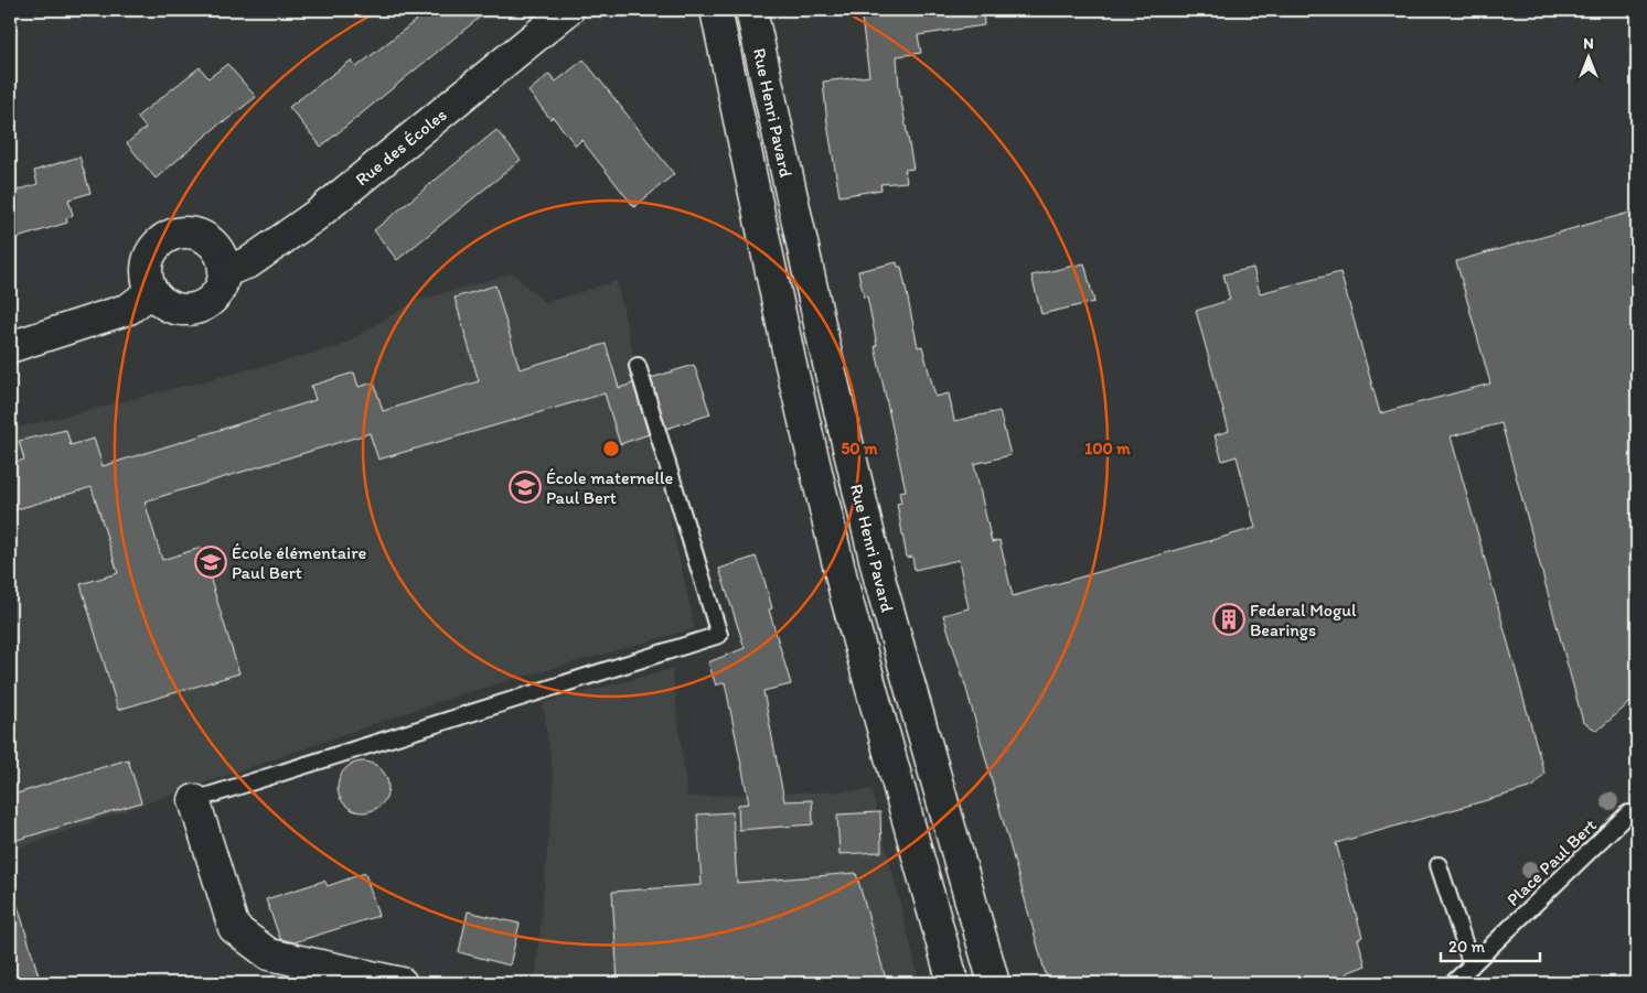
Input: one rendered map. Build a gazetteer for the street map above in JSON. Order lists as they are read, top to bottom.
{
  "streets": {
    "main road": ["Rue Henri Pavard", "Rue des Écoles"],
    "lane": ["Place Paul Bert"]
  },
  "places": {
    "school or university": ["École maternelle Paul Bert", "École élémentaire Paul Bert"],
    "building": ["Federal Mogul Bearings"]
  },
  "scale_bar": "20 m",
  "north": "top",
  "rings": ["50 m", "100 m"]
}
